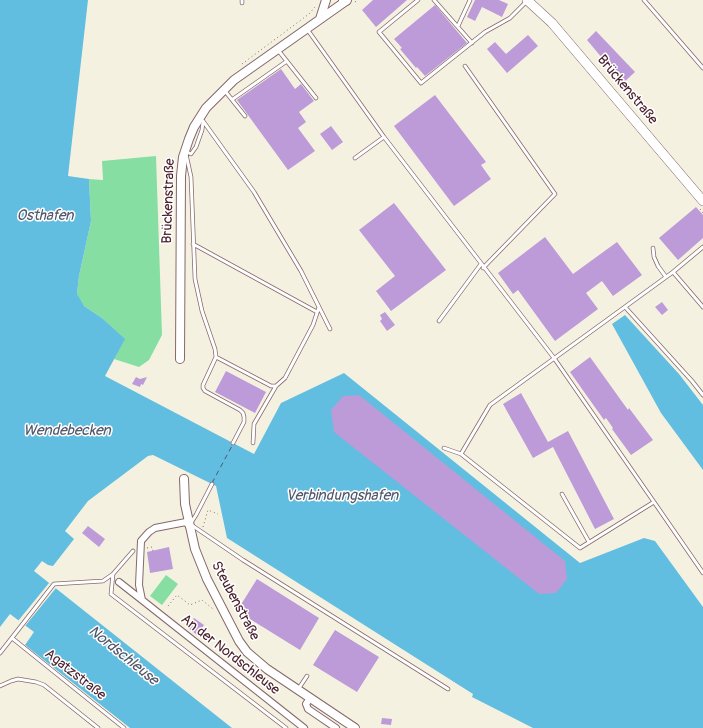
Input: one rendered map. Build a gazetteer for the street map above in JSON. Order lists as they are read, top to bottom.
{
  "streets": {
    "main road": ["Brückenstraße"],
    "street": ["Steubenstraße", "An der Nordschleuse"],
    "lane": ["Agatzstraße"]
  },
  "water": [
    "Osthafen",
    "Wendebecken",
    "Verbindungshafen",
    "Nordschleuse"
  ]
}
